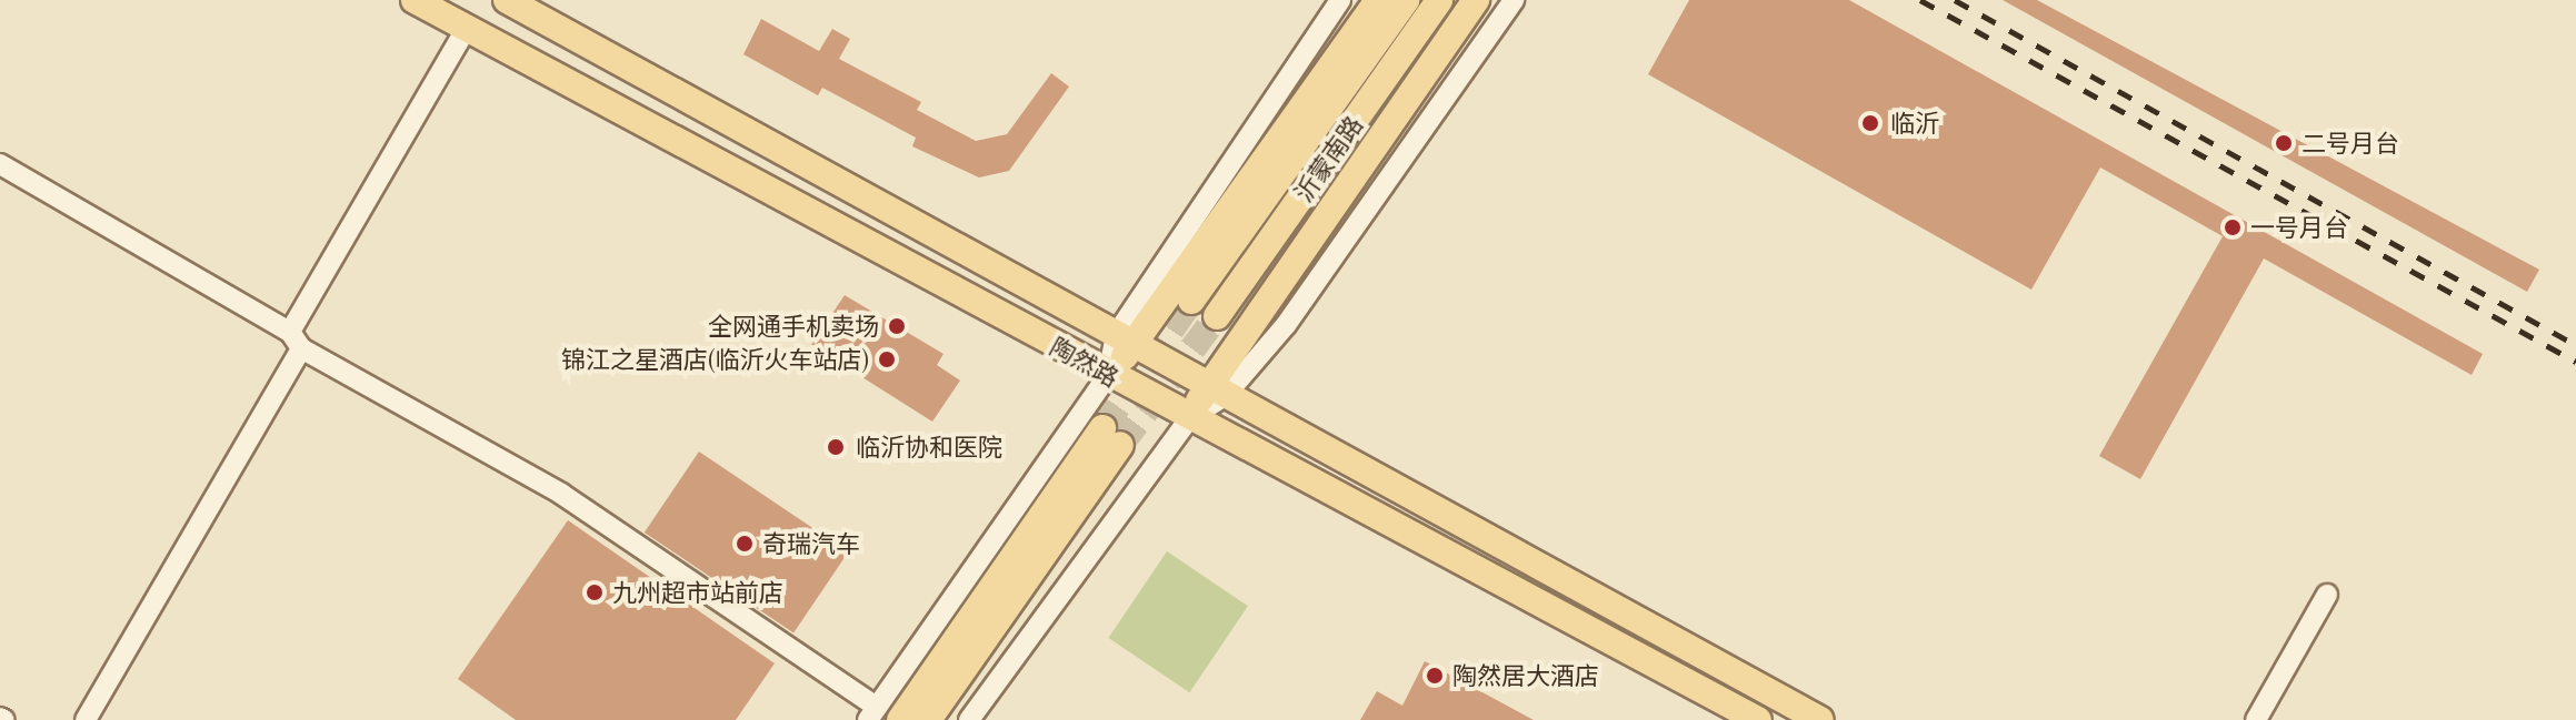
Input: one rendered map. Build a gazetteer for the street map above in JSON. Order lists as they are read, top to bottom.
{
  "streets": {
    "main road": ["沂蒙南路", "陶然路"]
  },
  "places": [
    "临沂",
    "二号月台",
    "一号月台",
    "全网通手机卖场",
    "锦江之星酒店(临沂火车站店)",
    "临沂协和医院",
    "奇瑞汽车",
    "九州超市站前店",
    "陶然居大酒店"
  ]
}
